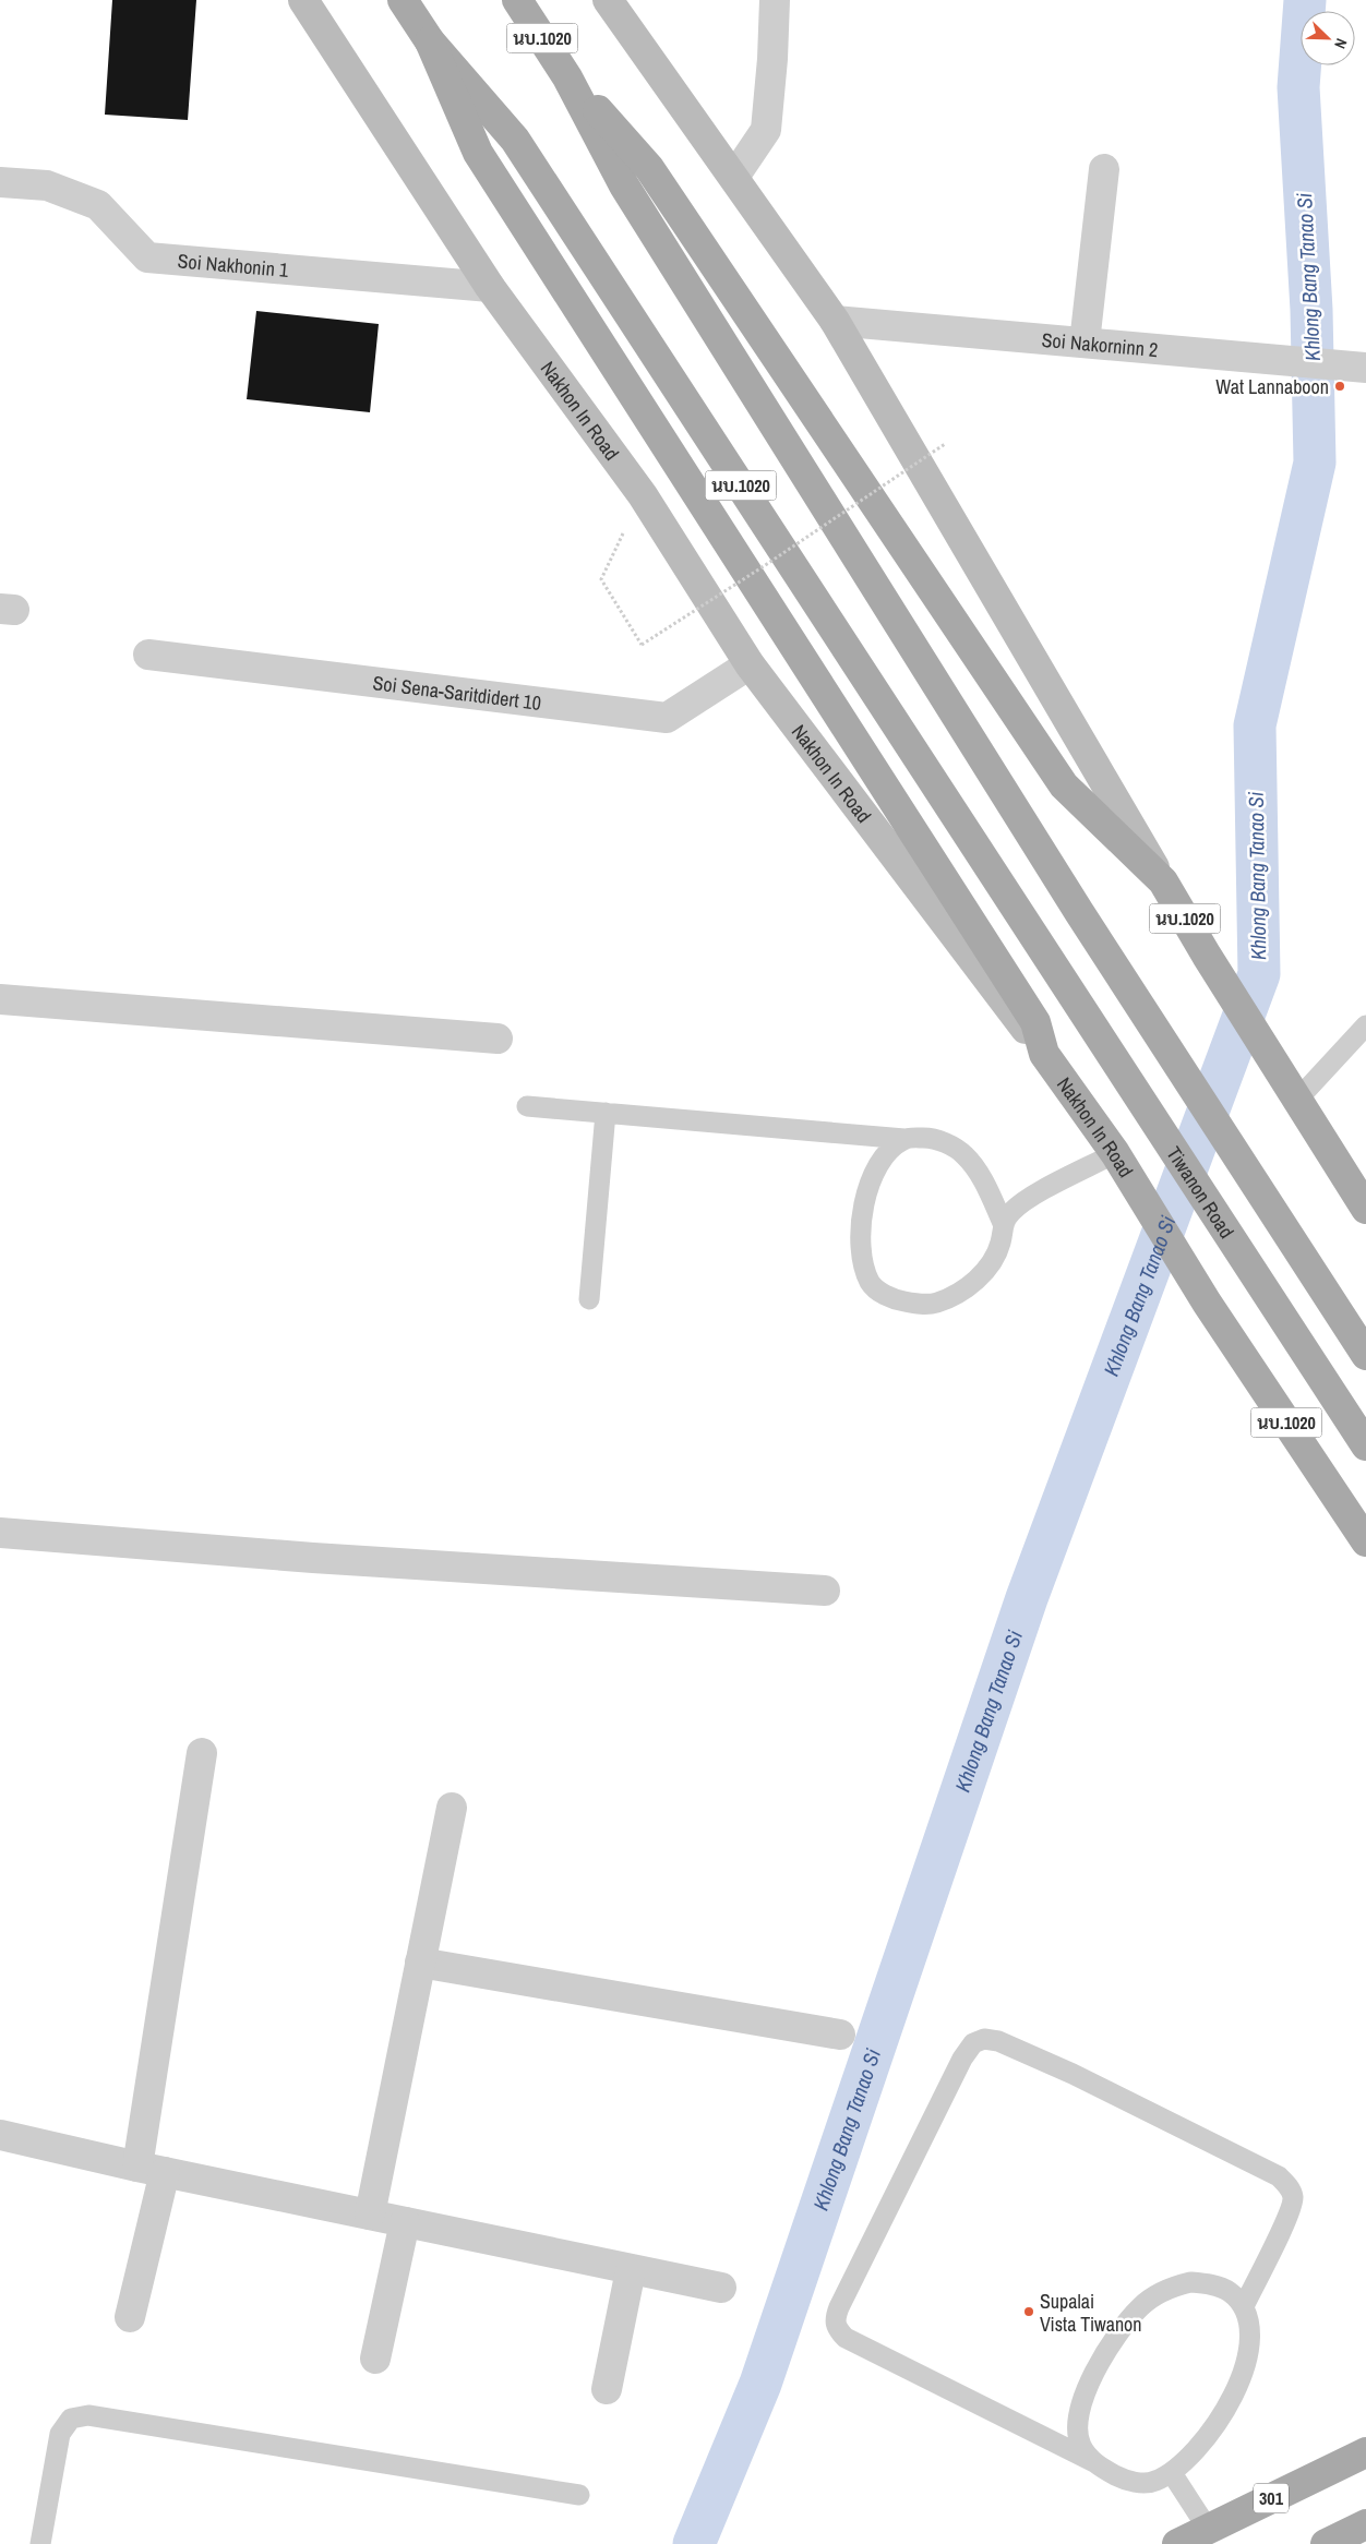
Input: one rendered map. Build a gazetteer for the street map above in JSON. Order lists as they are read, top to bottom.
{
  "streets": {
    "main road": [
      "นบ.1020",
      "Nakhon In Road",
      "Tiwanon Road",
      "301"
    ],
    "street": ["Soi Nakhonin 1", "Soi Nakorninn 2", "Soi Sena-Saritdidert 10"]
  },
  "crossings": [
    ["นบ.1020", "Soi Nakorninn 2"],
    ["นบ.1020", "Tiwanon Road"],
    ["Soi Nakhonin 1", "Nakhon In Road"],
    ["Nakhon In Road", "Soi Sena-Saritdidert 10"]
  ],
  "water": ["Khlong Bang Tanao Si"],
  "places": ["Wat Lannaboon", "Supalai Vista Tiwanon"],
  "north": "bottom right"
}
